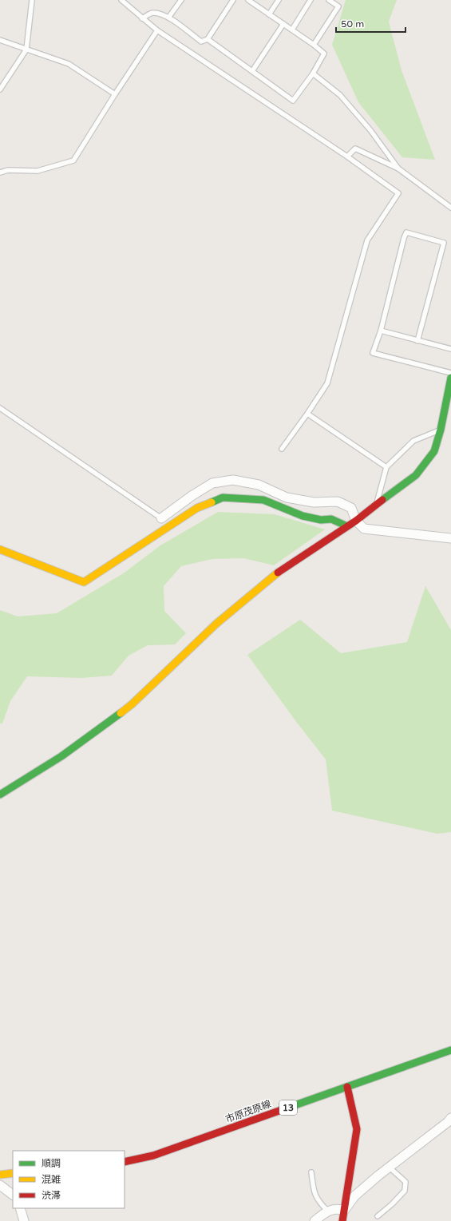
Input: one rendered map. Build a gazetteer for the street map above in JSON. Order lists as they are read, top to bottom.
{
  "streets": {
    "street": ["13", "市原茂原線"]
  },
  "legend": ["順調", "混雑", "渋滞"],
  "scale_bar": "50 m"
}
